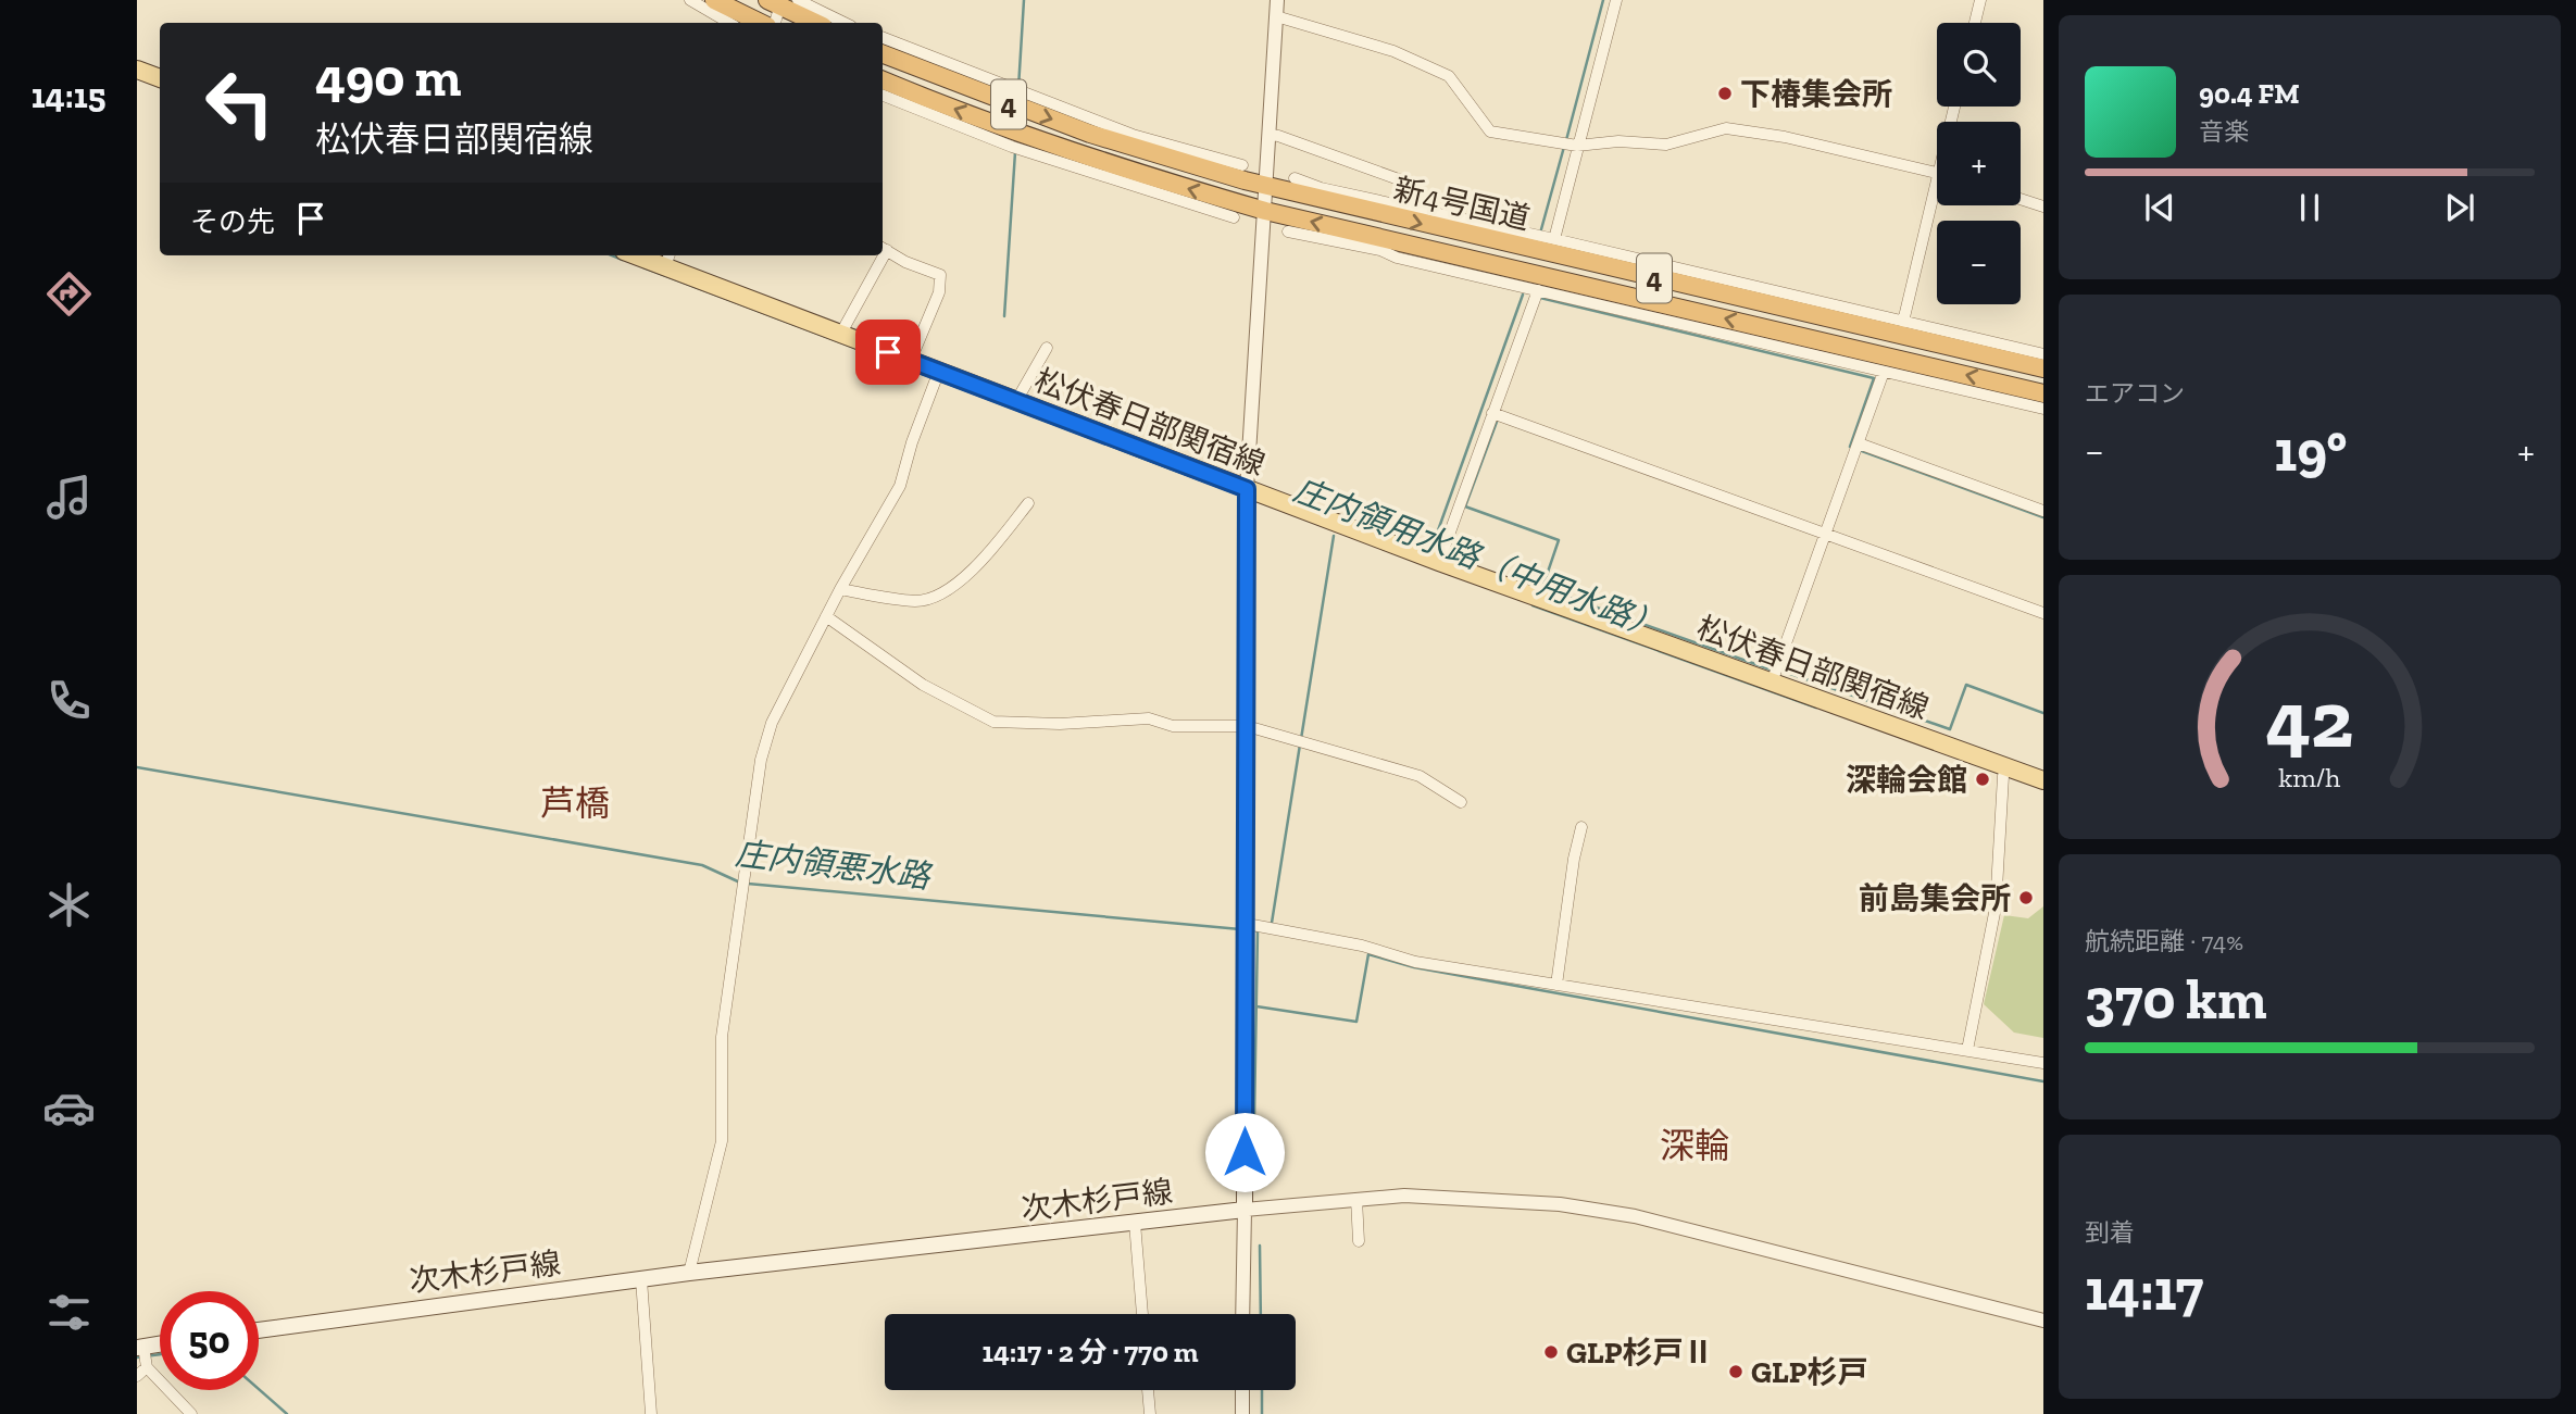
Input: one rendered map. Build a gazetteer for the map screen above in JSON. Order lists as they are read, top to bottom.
{
  "streets": {
    "highway": ["4", "新4号国道"],
    "main road": ["松伏春日部関宿線", "次木杉戸線"]
  },
  "districts": ["芦橋", "深輪"],
  "water": ["庄内領用水路（中用水路）", "庄内領悪水路"],
  "places": [
    "下椿集会所",
    "深輪会館",
    "前島集会所",
    "GLP杉戸Ⅱ",
    "GLP杉戸"
  ],
  "page": {
    "tabs": "14:15",
    "map_buttons": ["+", "−"],
    "turn": ["490 m", "松伏春日部関宿線"],
    "song": ["90.4 FM", "音楽"],
    "then": "その先",
    "tile": [
      "エアコン",
      ["航続距離 · 74%", "370 km"],
      ["到着", "14:17"]
    ],
    "heat": ["−", "19°", "+"],
    "limit": "50",
    "trip": "14:17 · 2 分 · 770 m",
    "gauge": ["42", "km/h"]
  }
}
